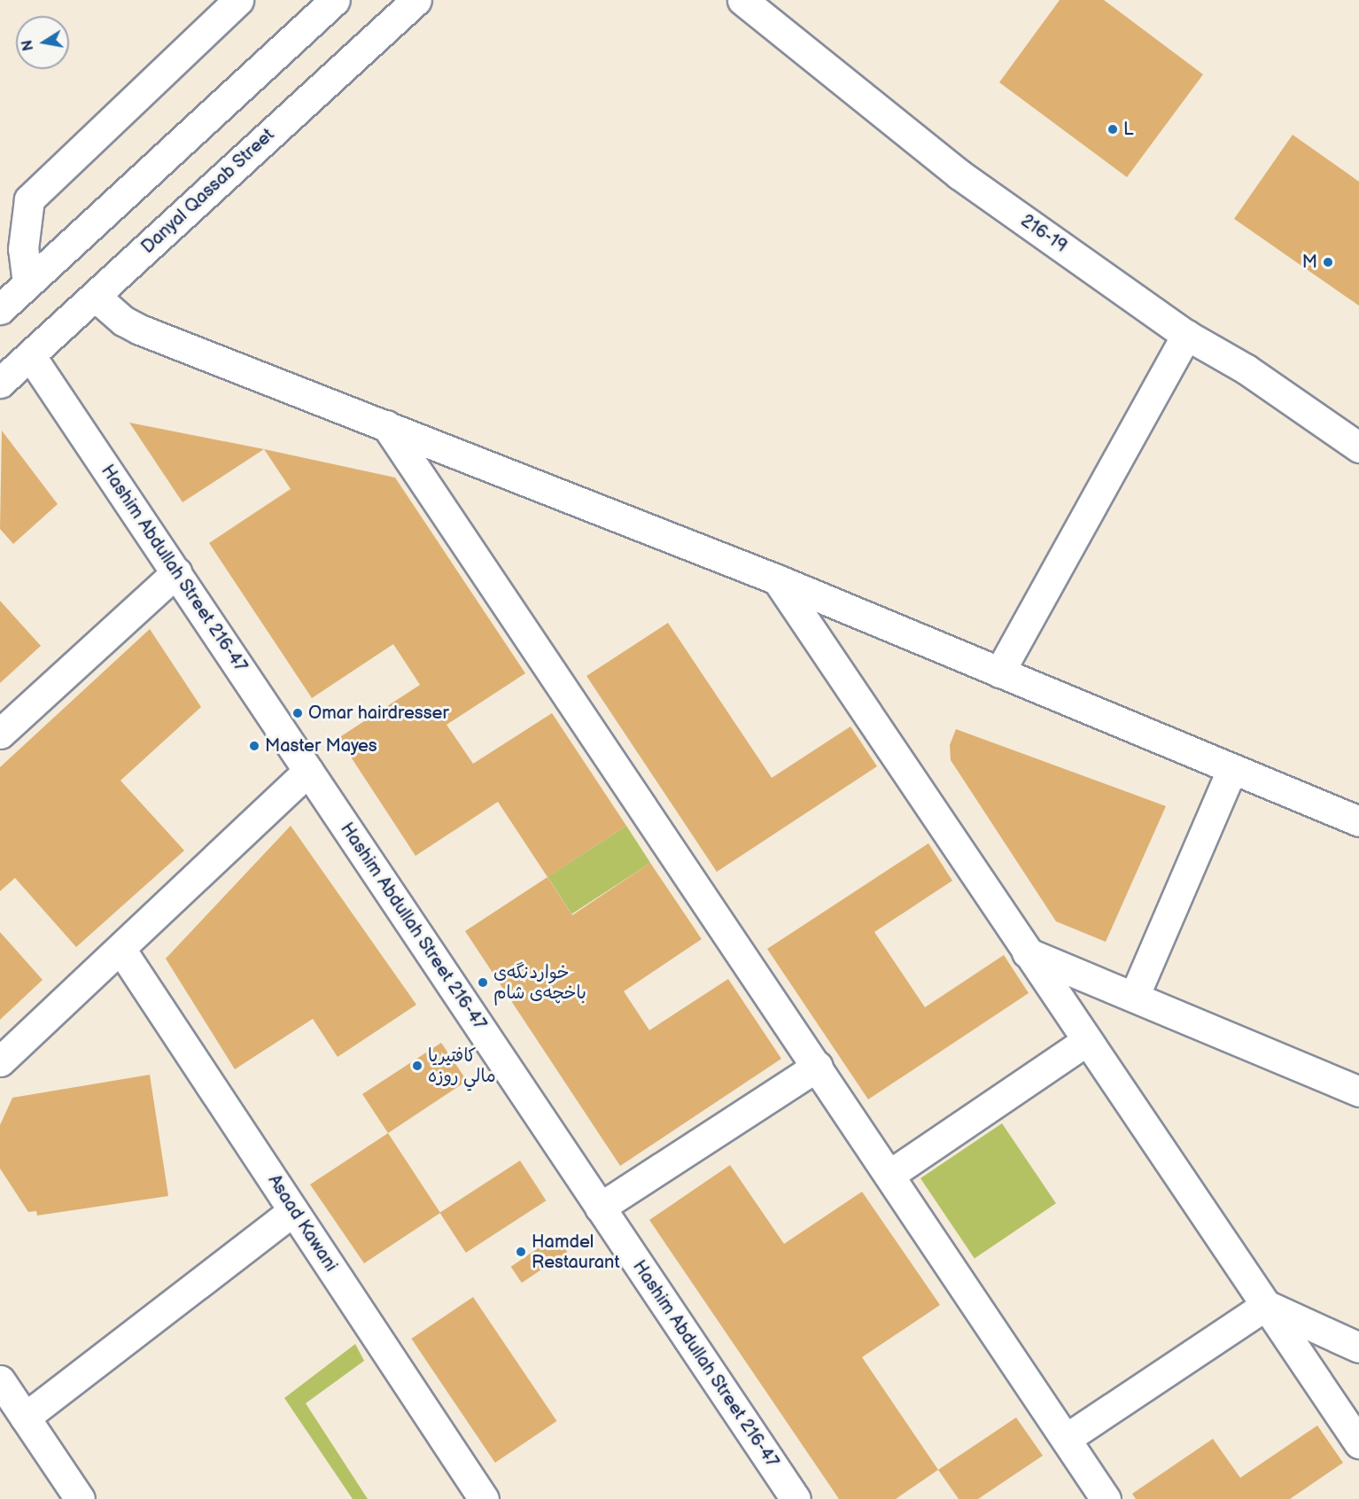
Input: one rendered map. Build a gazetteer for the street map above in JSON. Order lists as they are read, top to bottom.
{
  "streets": {
    "street": [
      "Danyal Qassab Street",
      "216-19",
      "Hashim Abdullah Street 216-47",
      "Asaad Kawani"
    ]
  },
  "crossings": [
    ["Danyal Qassab Street", "Hashim Abdullah Street 216-47"]
  ],
  "places": [
    "L",
    "M",
    "Omar hairdresser",
    "Master Mayes",
    "خواردنگەی باخچەی شام",
    "كافتيريا مالي روزه",
    "Hamdel Restaurant"
  ],
  "north": "left"
}
